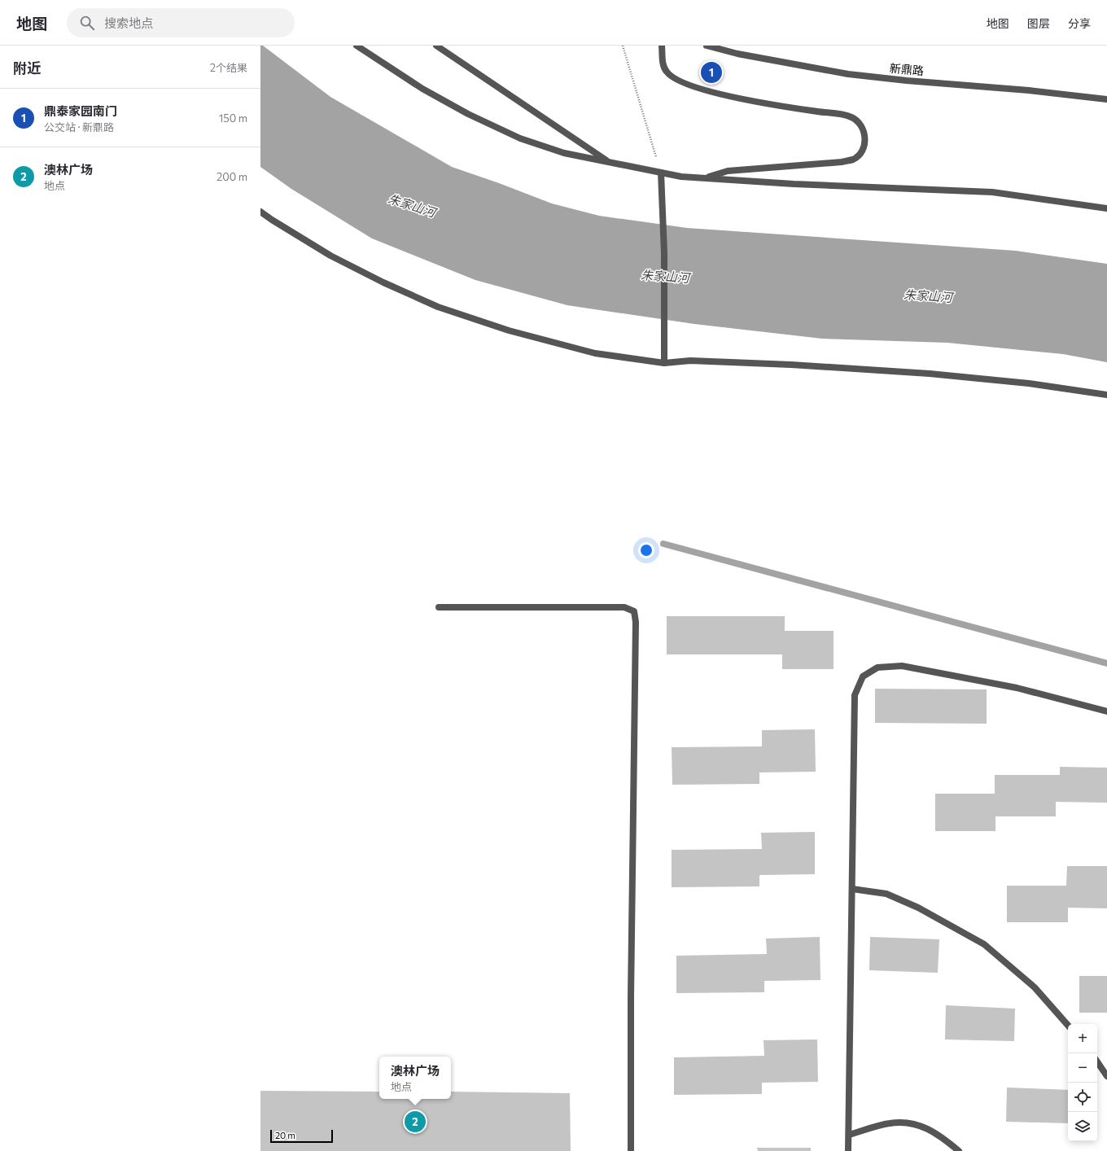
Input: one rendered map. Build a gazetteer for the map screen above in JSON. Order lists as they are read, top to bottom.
{
  "streets": {
    "street": ["新鼎路"]
  },
  "water": ["朱家山河"],
  "scale_bar": "20 m",
  "page": {
    "header": "地图",
    "search": "搜索地点",
    "nav": ["地图", "图层", "分享"],
    "heading": ["附近", "2个结果"],
    "pins": ["1", "2"],
    "list": [
      {
        "mark": "1",
        "name": "鼎泰家园南门",
        "note": "公交站 · 新鼎路",
        "value": "150 m"
      },
      {
        "mark": "2",
        "name": "澳林广场",
        "note": "地点",
        "value": "200 m"
      }
    ],
    "map_buttons": ["+", "−"],
    "popup": ["澳林广场", "地点"],
    "scale": "20 m"
  }
}
